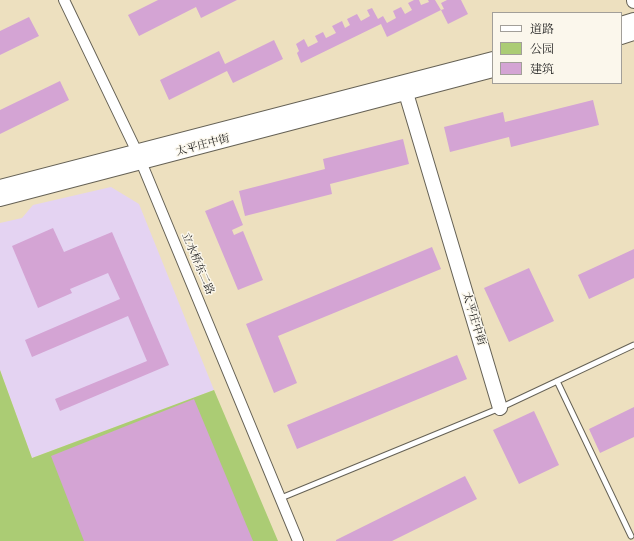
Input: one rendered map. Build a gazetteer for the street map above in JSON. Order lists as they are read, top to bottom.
{
  "streets": {
    "main road": ["太平庄中街"],
    "street": ["立水桥东二路"]
  },
  "crossings": [
    ["太平庄中街", "立水桥东二路"]
  ],
  "legend": ["道路", "公园", "建筑"]
}
